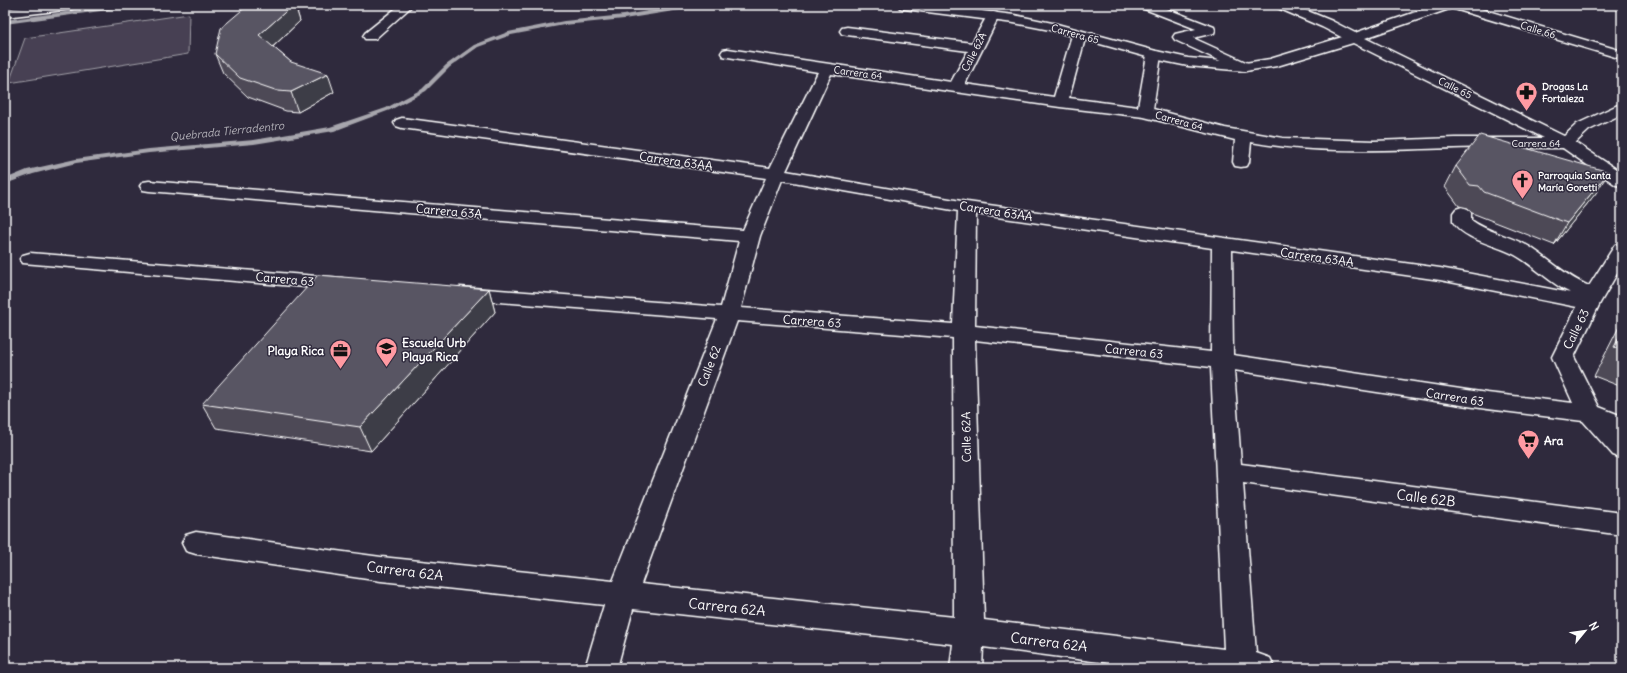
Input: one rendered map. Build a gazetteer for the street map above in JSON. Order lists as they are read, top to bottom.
{
  "streets": {
    "street": [
      "Calle 66",
      "Carrera 65",
      "Calle 62A",
      "Carrera 64",
      "Calle 65",
      "Carrera 63AA",
      "Carrera 63A",
      "Carrera 63",
      "Calle 63",
      "Calle 62",
      "Calle 62B",
      "Carrera 62A"
    ]
  },
  "crossings": [
    ["Carrera 65", "Calle 62A"],
    ["Carrera 65", "Calle 65"],
    ["Calle 62A", "Carrera 64"],
    ["Calle 62A", "Carrera 63AA"],
    ["Calle 62A", "Carrera 63"],
    ["Calle 62A", "Carrera 62A"],
    ["Carrera 64", "Calle 65"],
    ["Carrera 64", "Calle 62"],
    ["Carrera 63AA", "Calle 63"],
    ["Carrera 63AA", "Calle 62"],
    ["Carrera 63A", "Calle 62"],
    ["Carrera 63", "Calle 63"],
    ["Carrera 63", "Calle 62"],
    ["Calle 62", "Carrera 62A"]
  ],
  "water": ["Quebrada Tierradentro"],
  "places": {
    "pharmacy": ["Drogas La Fortaleza"],
    "church": ["Parroquia Santa María Goretti"],
    "school or university": ["Escuela Urb Playa Rica"],
    "office": ["Playa Rica"],
    "supermarket": ["Ara"]
  },
  "north": "top right"
}
